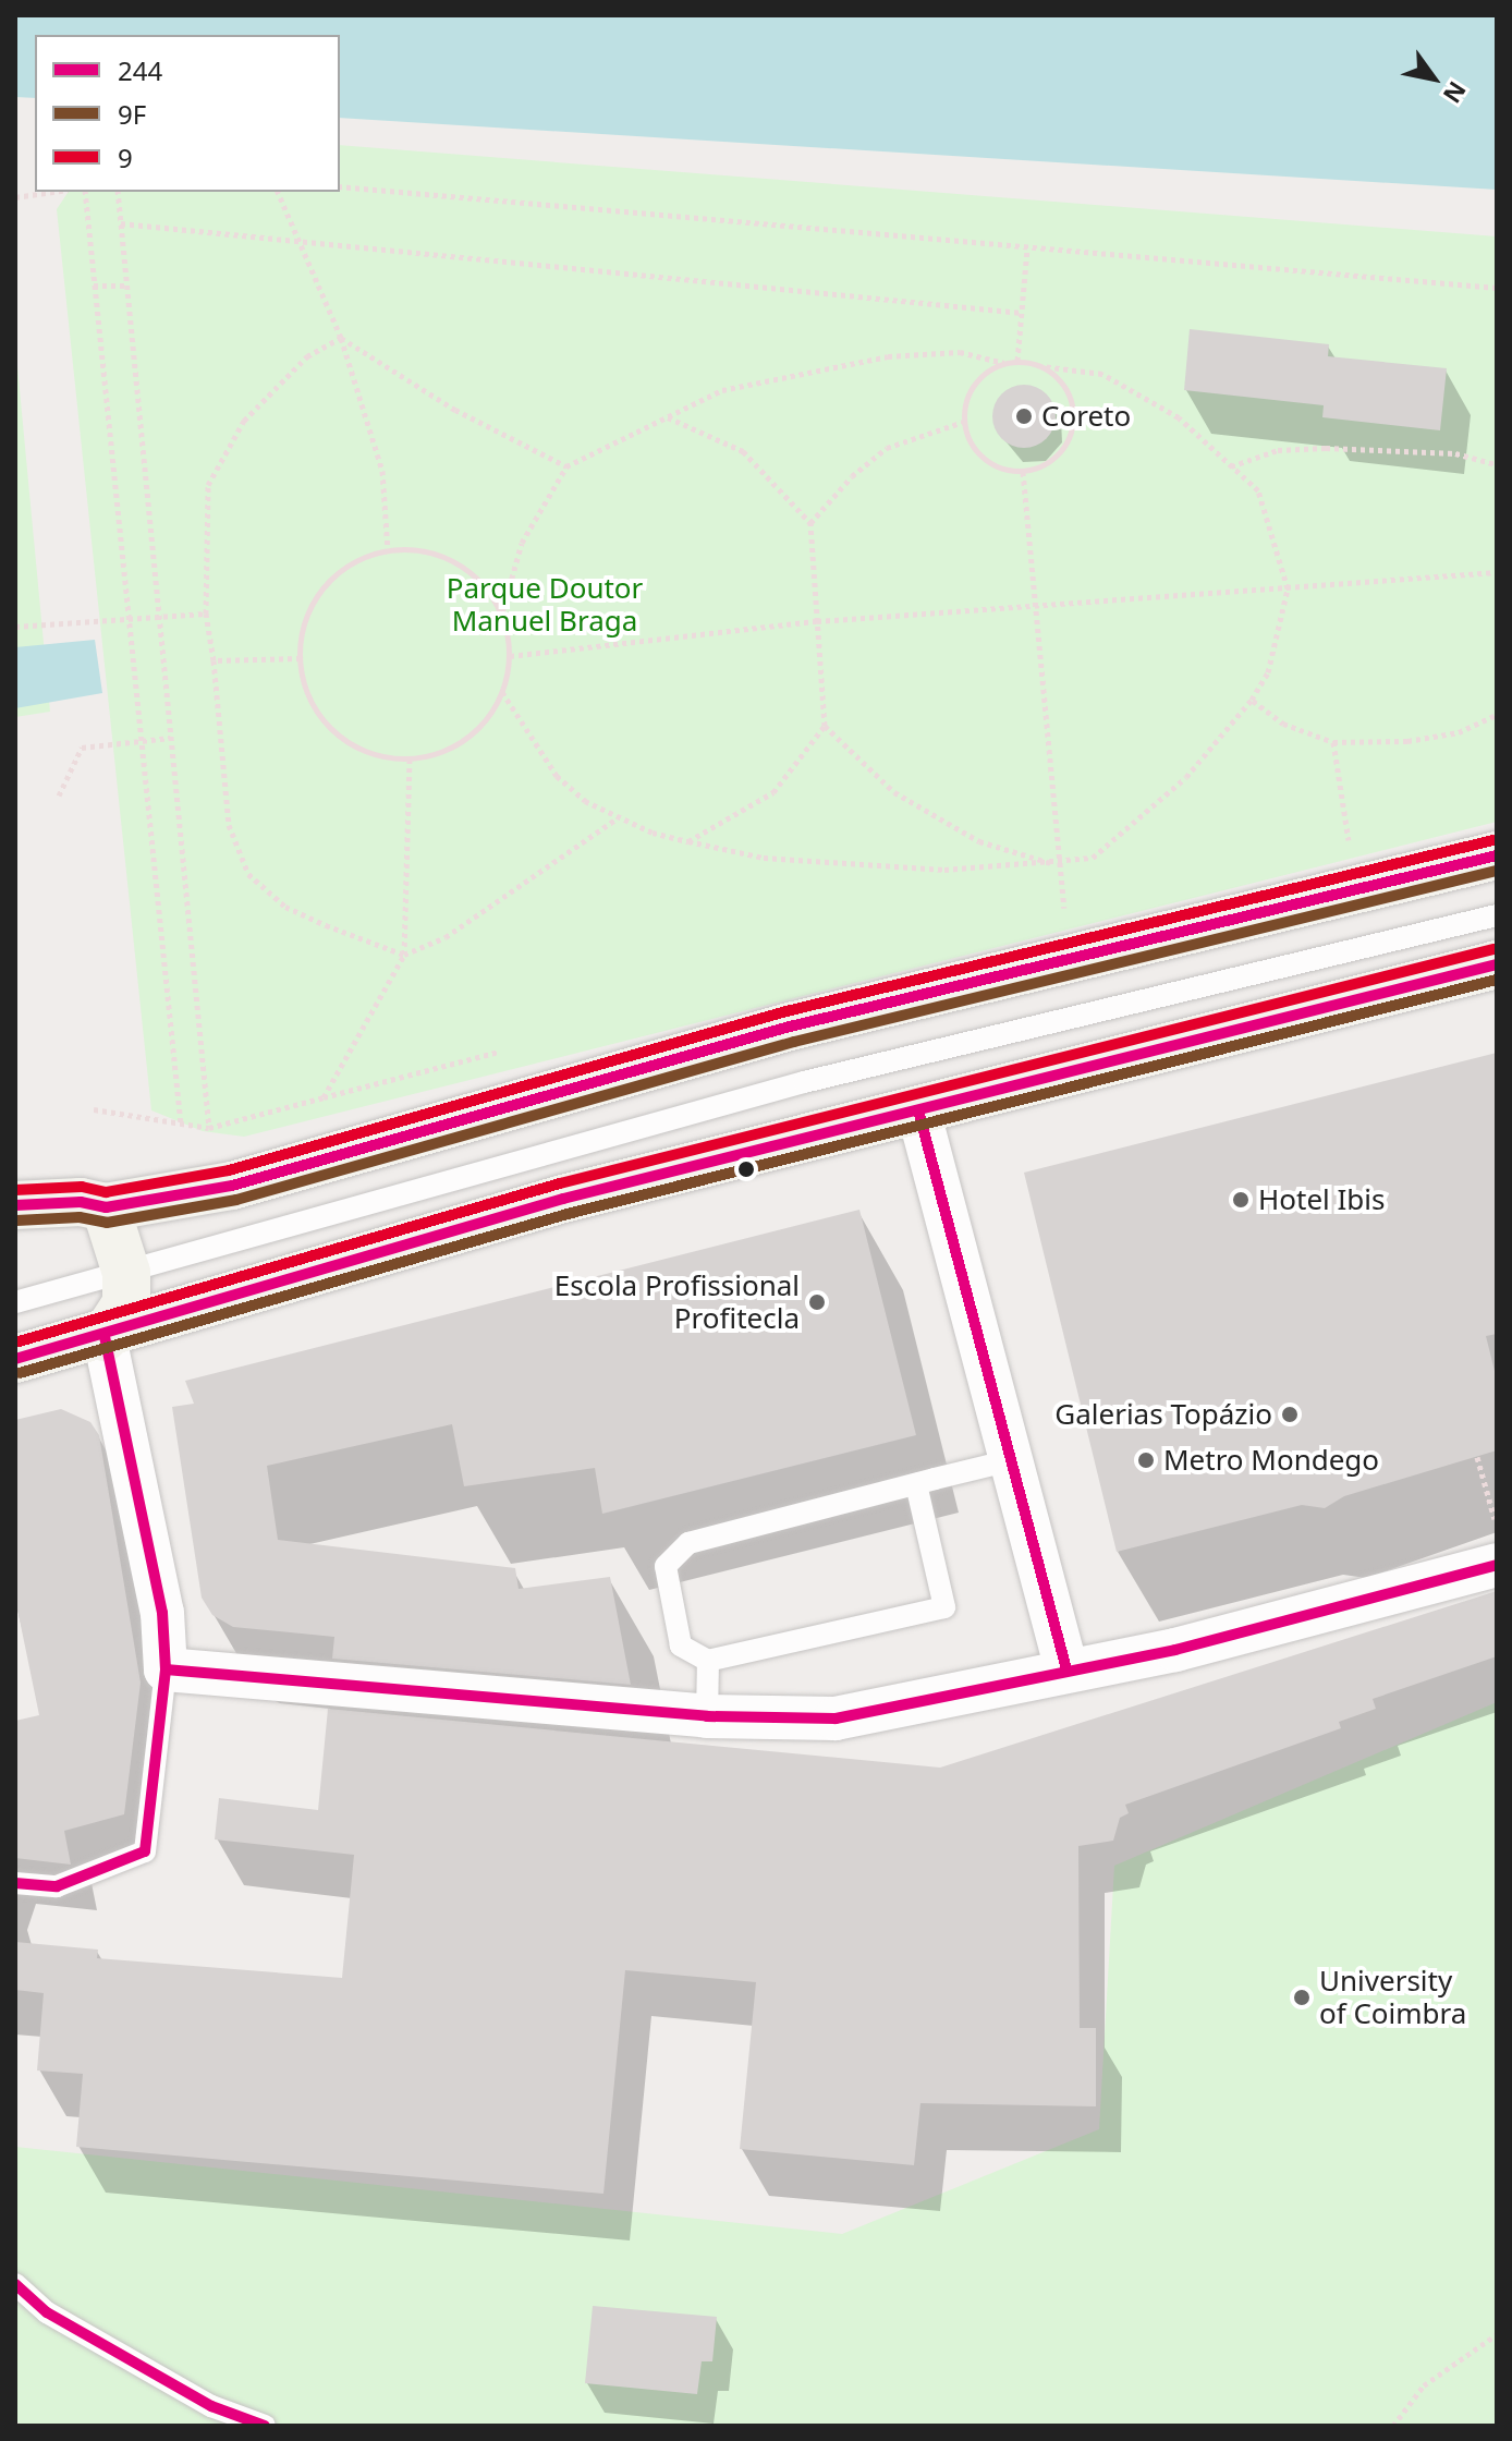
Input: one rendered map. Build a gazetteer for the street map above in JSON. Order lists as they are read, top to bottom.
{
  "parks": ["Parque Doutor Manuel Braga"],
  "places": [
    "Coreto",
    "Hotel Ibis",
    "Escola Profissional Profitecla",
    "Galerias Topázio",
    "Metro Mondego",
    "University of Coimbra"
  ],
  "lines": ["transit line 9", "transit line 244", "transit line 9F"],
  "legend": ["244", "9F", "9"],
  "north": "bottom right"
}
